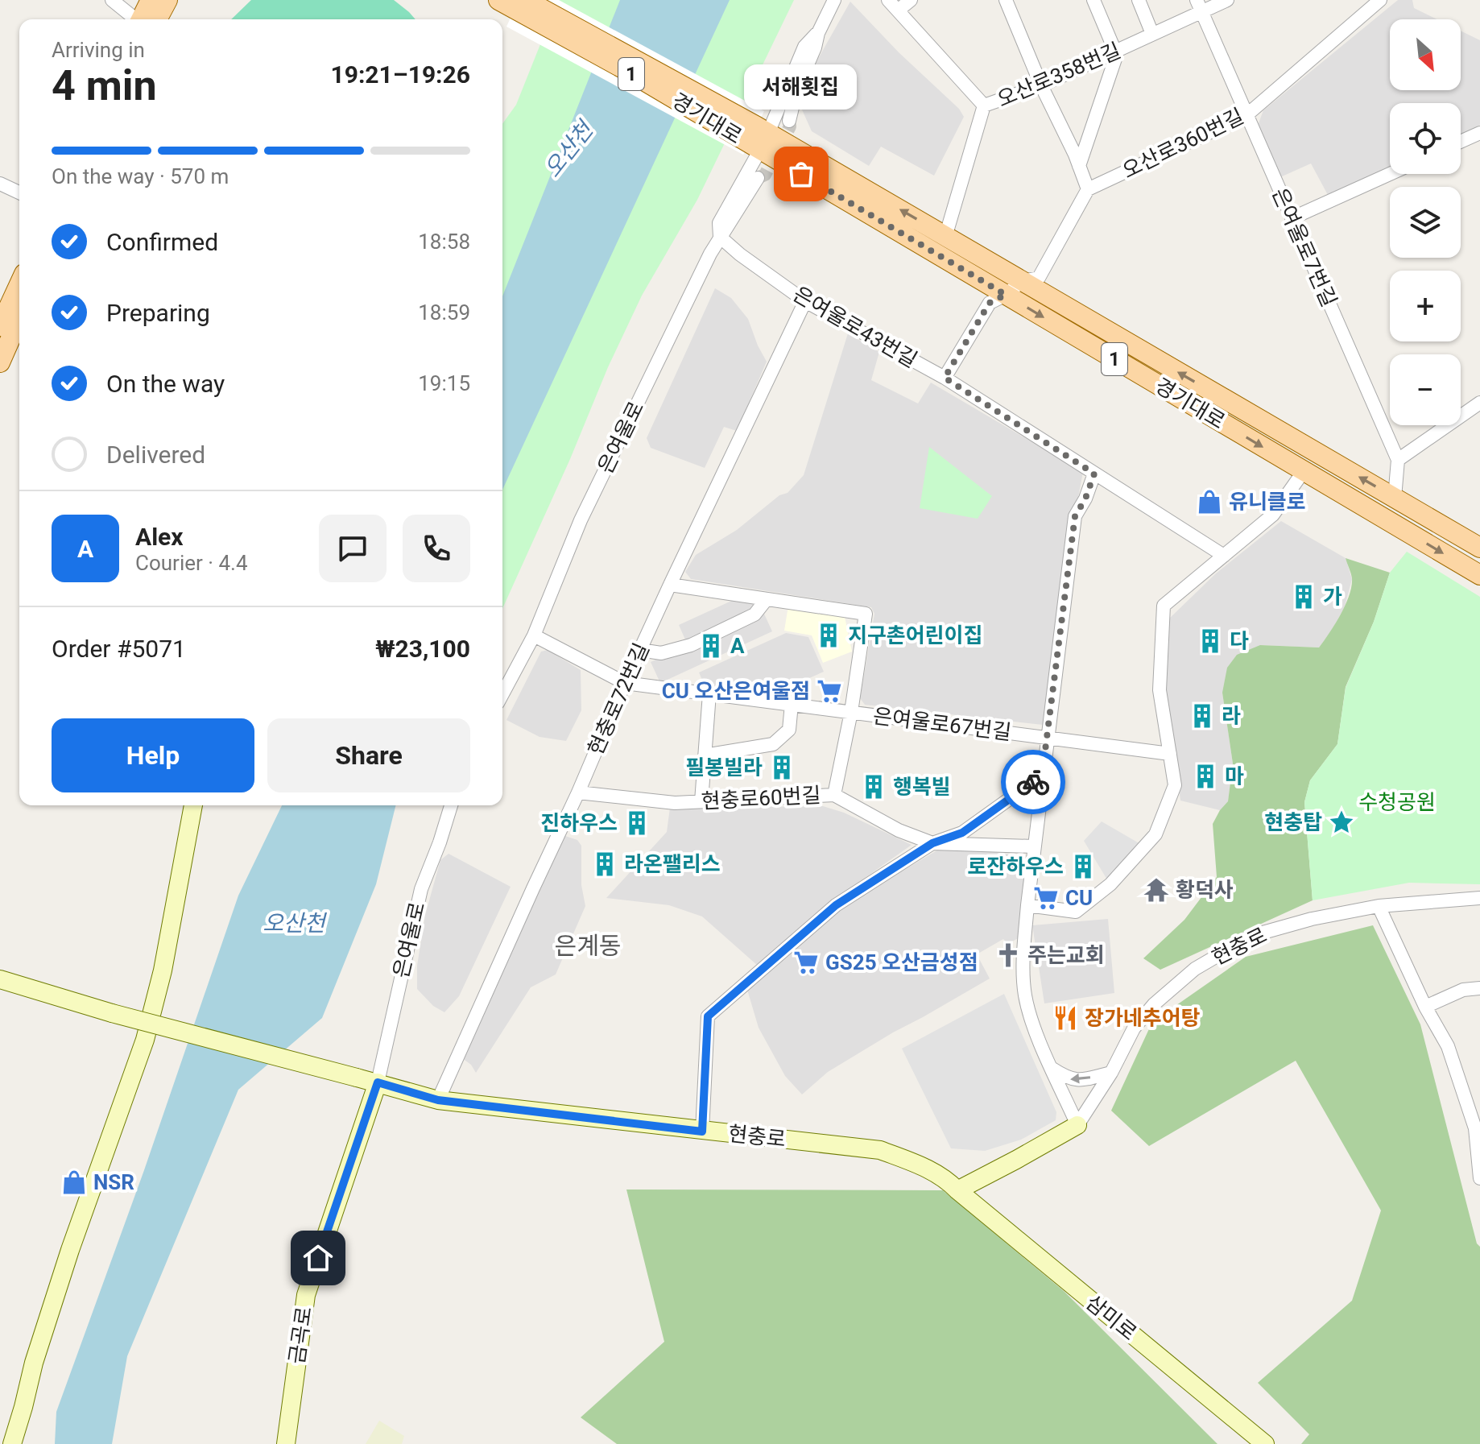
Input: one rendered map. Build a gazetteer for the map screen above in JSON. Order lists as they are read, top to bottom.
{
  "streets": {
    "main road": ["1", "경기대로"],
    "street": [
      "오산로358번길",
      "오산로360번길",
      "은여울로7번길",
      "은여울로43번길",
      "은여울로",
      "현충로72번길",
      "은여울로67번길",
      "현충로60번길",
      "현충로",
      "삼미로",
      "금곡로"
    ]
  },
  "crossings": [
    ["오산로358번길", "은여울로7번길"],
    ["경기대로", "은여울로7번길"],
    ["오산로360번길", "은여울로7번길"],
    ["은여울로43번길", "은여울로"],
    ["은여울로43번길", "현충로72번길"],
    ["은여울로", "은여울로67번길"],
    ["은여울로", "현충로"],
    ["은여울로", "금곡로"],
    ["현충로72번길", "은여울로67번길"],
    ["현충로72번길", "현충로60번길"],
    ["현충로72번길", "현충로"],
    ["현충로", "삼미로"],
    ["현충로", "금곡로"]
  ],
  "districts": ["은계동"],
  "water": ["오산천"],
  "parks": ["수청공원"],
  "places": {
    "other": ["서해횟집"],
    "shop": ["유니클로", "NSR"],
    "building": [
      "가",
      "지구촌어린이집",
      "다",
      "A",
      "라",
      "필봉빌라",
      "마",
      "행복빌",
      "진하우스",
      "라온팰리스",
      "로잔하우스"
    ],
    "supermarket": ["CU 오산은여울점", "CU", "GS25 오산금성점"],
    "place": ["현충탑"],
    "temple": ["황덕사"],
    "church": ["주는교회"],
    "restaurant": ["장가네추어탕"]
  },
  "north": "bottom right",
  "page": {
    "map_buttons": ["+", "−"],
    "heading": ["4 min", "Arriving in", "19:21–19:26"],
    "panel": [
      "Alex",
      "Courier · 4.4",
      "Order #5071",
      "₩23,100"
    ],
    "bubble": "서해횟집",
    "bar": "On the way · 570 m",
    "list": [
      ["Confirmed", "18:58"],
      ["Preparing", "18:59"],
      ["On the way", "19:15"],
      "Delivered"
    ],
    "round": "A",
    "buttons": ["Help", "Share"]
  }
}
